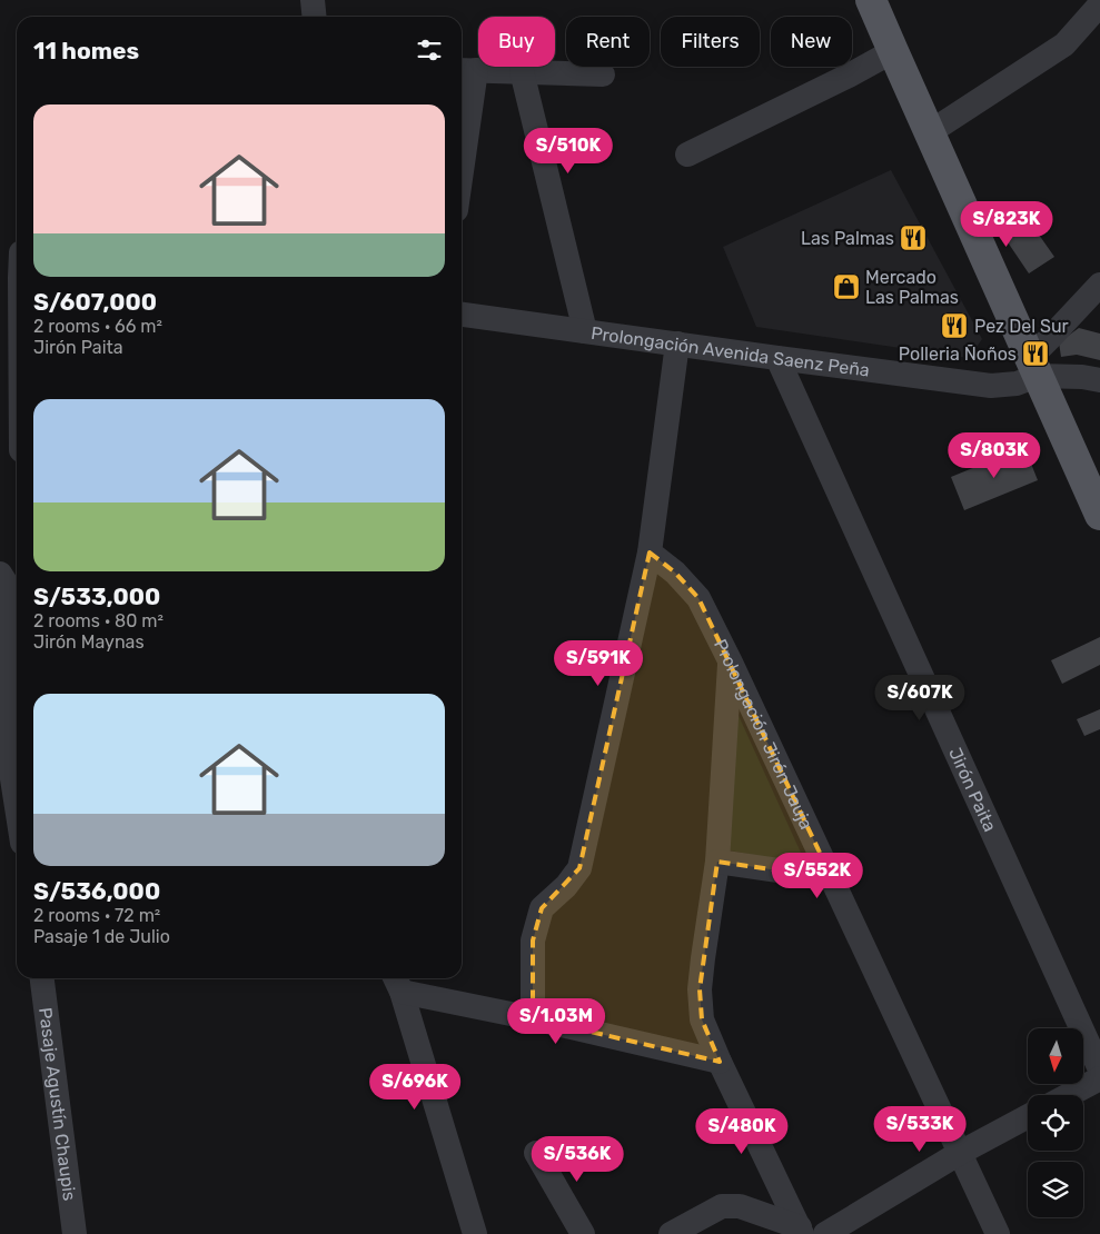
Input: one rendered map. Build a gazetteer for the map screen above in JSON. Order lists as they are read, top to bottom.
{
  "streets": {
    "street": [
      "Prolongación Avenida Saenz Peña",
      "Prolongación Jirón Jauja",
      "Jirón Paita",
      "Pasaje Agustín Chaupis"
    ]
  },
  "crossings": [
    ["Prolongación Avenida Saenz Peña", "Jirón Paita"]
  ],
  "places": {
    "restaurant": ["Las Palmas", "Pez Del Sur", "Polleria Ñoños"],
    "shop": ["Mercado Las Palmas"]
  },
  "north": "bottom",
  "page": {
    "chip": [
      "Buy",
      "Rent",
      "Filters",
      "New"
    ],
    "heading": "11 homes",
    "list": [
      {
        "name": "S/607,000",
        "note": "2 rooms · 66 m² · Jirón Paita"
      },
      {
        "name": "S/533,000",
        "note": "2 rooms · 80 m² · Jirón Maynas"
      },
      {
        "name": "S/536,000",
        "note": "2 rooms · 72 m² · Pasaje 1 de Julio"
      }
    ],
    "price": [
      "S/510K",
      "S/823K",
      "S/803K",
      "S/591K",
      "S/607K",
      "S/552K",
      "S/1.03M",
      "S/696K",
      "S/533K",
      "S/480K",
      "S/536K"
    ]
  }
}
